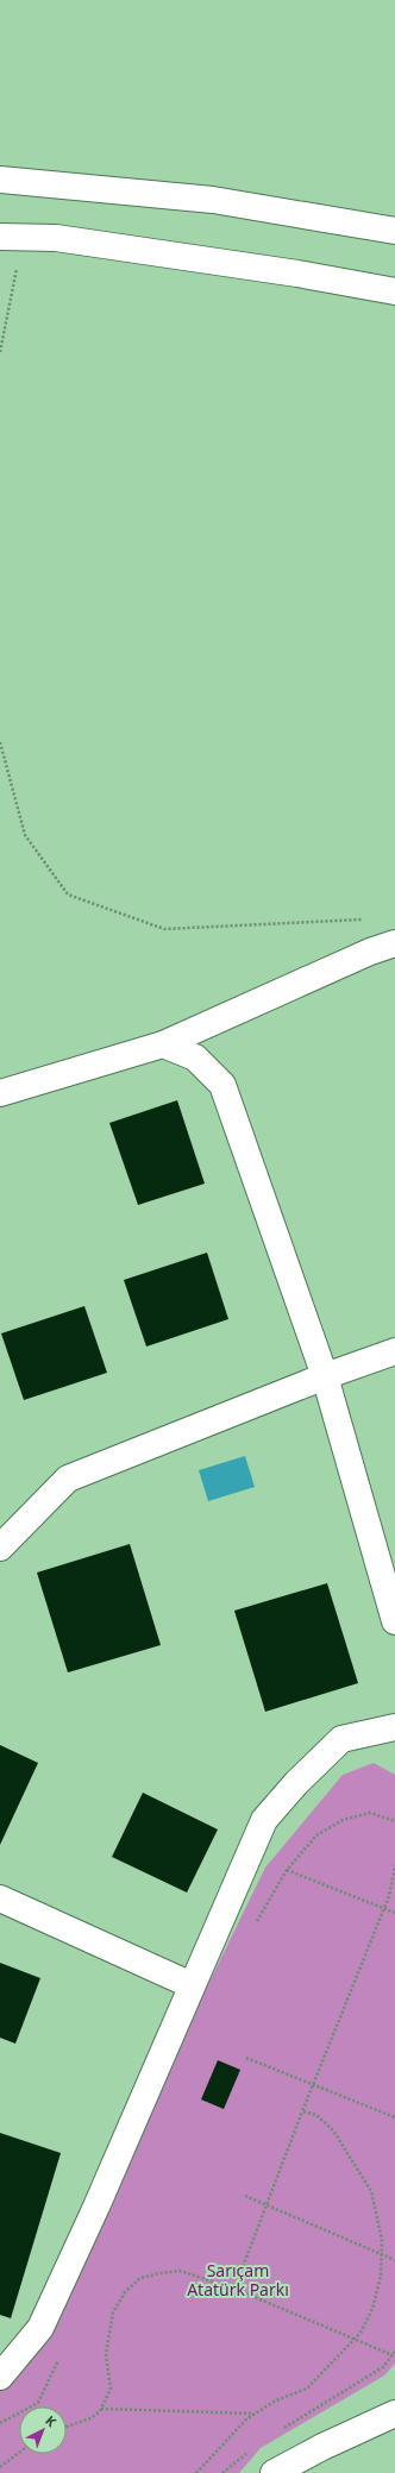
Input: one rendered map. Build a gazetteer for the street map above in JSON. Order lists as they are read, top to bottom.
{
  "parks": ["Sarıçam Atatürk Parkı"],
  "north": "top right"
}
